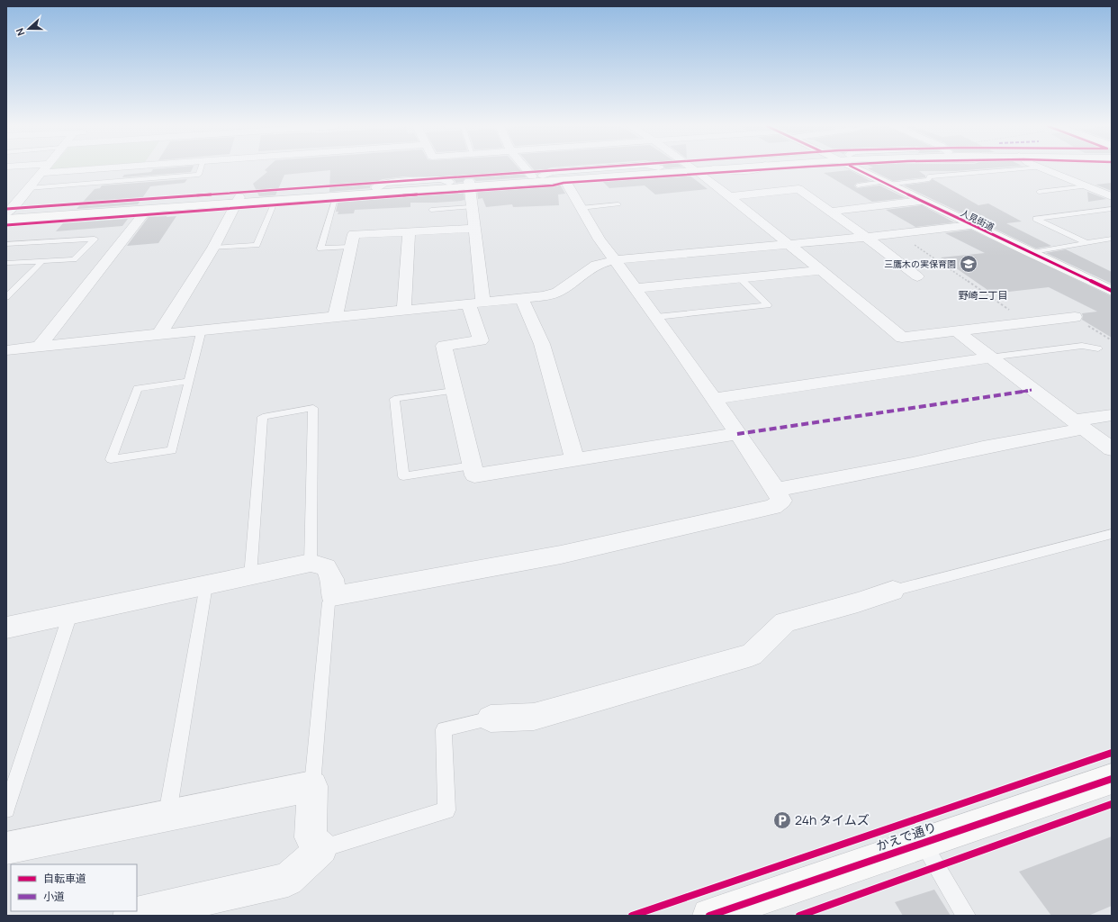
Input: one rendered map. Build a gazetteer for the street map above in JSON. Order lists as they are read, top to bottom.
{
  "streets": {
    "main road": ["人見街道", "かえで通り"]
  },
  "districts": ["野崎二丁目"],
  "places": {
    "school or university": ["三鷹木の実保育園"],
    "parking": ["24h タイムズ"]
  },
  "legend": ["自転車道", "小道"],
  "north": "left"
}
